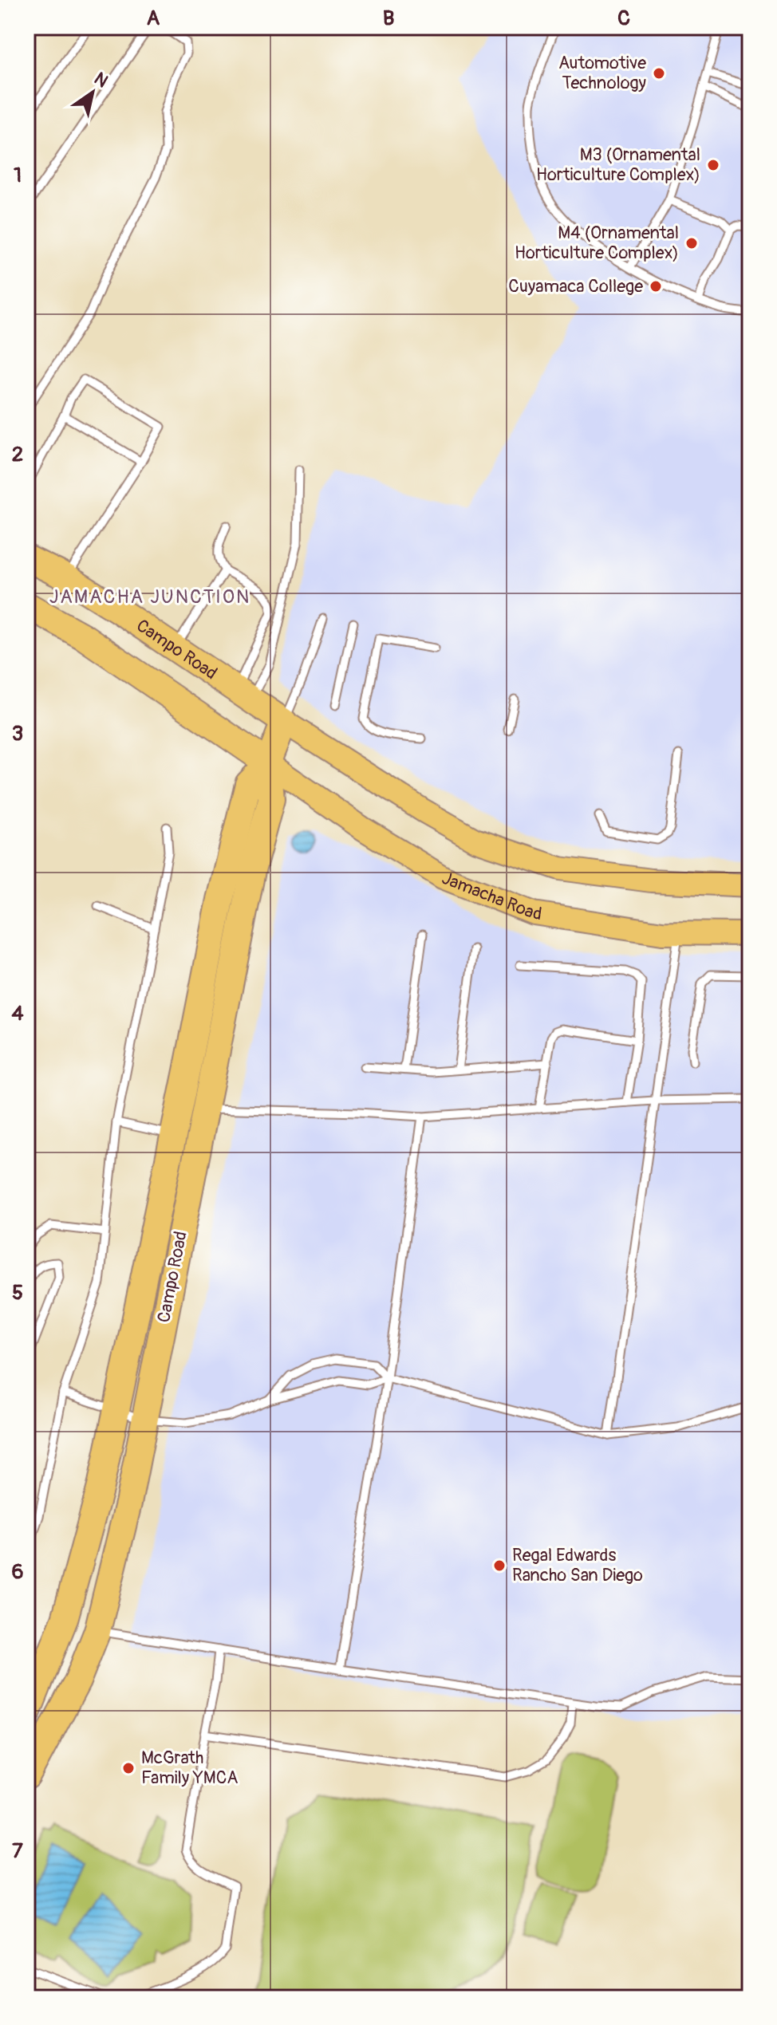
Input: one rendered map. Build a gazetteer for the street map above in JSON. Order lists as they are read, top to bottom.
{
  "streets": {
    "highway": ["Campo Road"],
    "main road": ["Jamacha Road"]
  },
  "crossings": [
    ["Campo Road", "Jamacha Road"]
  ],
  "districts": ["JAMACHA JUNCTION"],
  "places": [
    "Automotive Technology",
    "M3 (Ornamental Horticulture Complex)",
    "M4 (Ornamental Horticulture Complex)",
    "Cuyamaca College",
    "Regal Edwards Rancho San Diego",
    "McGrath Family YMCA"
  ],
  "north": "top right",
  "grid": {
    "columns": ["A", "B", "C"],
    "rows": [
      "1",
      "2",
      "3",
      "4",
      "5",
      "6",
      "7"
    ]
  }
}
